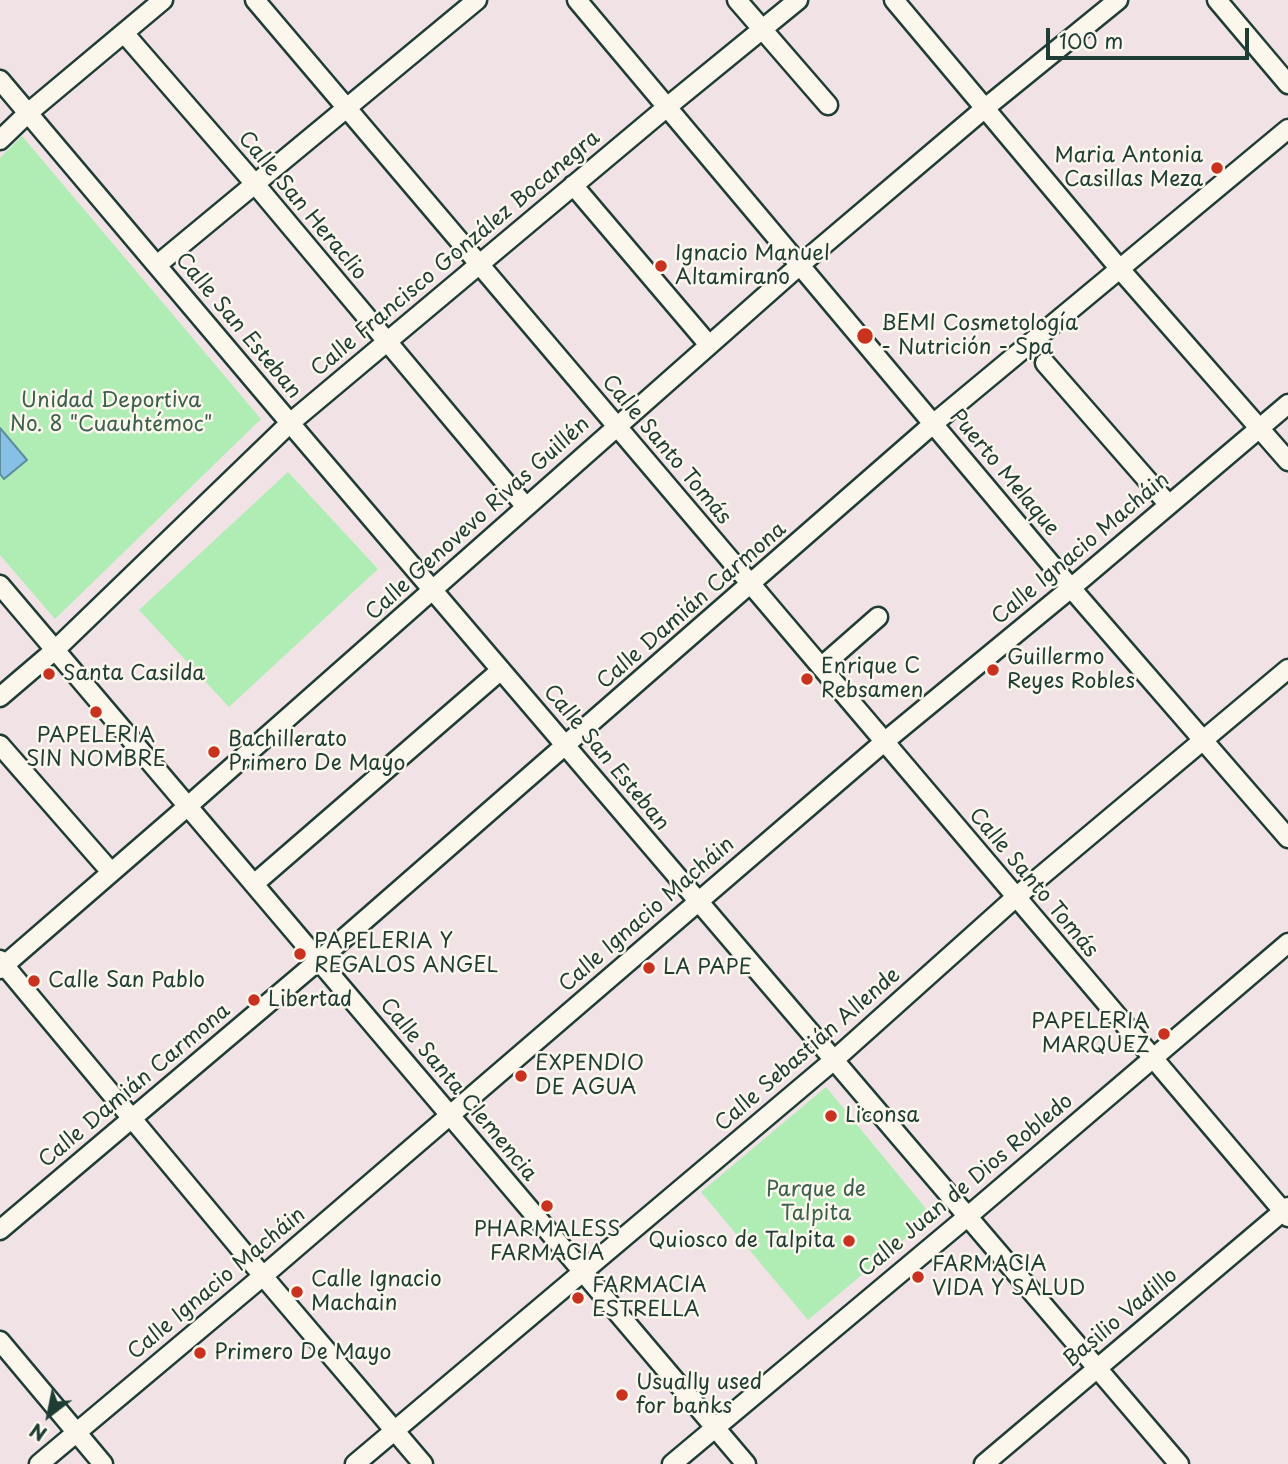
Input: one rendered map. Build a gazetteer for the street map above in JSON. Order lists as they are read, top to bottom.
{
  "streets": {
    "street": [
      "Calle San Heraclio",
      "Calle Francisco González Bocanegra",
      "Calle San Esteban",
      "Calle Santo Tomás",
      "Puerto Melaque",
      "Calle Genovevo Rivas Guillén",
      "Calle Ignacio Macháin",
      "Calle Damián Carmona",
      "Calle Sebastián Allende",
      "Calle Santa Clemencia",
      "Calle Juan de Dios Robledo",
      "Basilio Vadillo"
    ]
  },
  "crossings": [
    ["Calle San Heraclio", "Calle Francisco González Bocanegra"],
    ["Calle San Heraclio", "Calle Genovevo Rivas Guillén"],
    ["Calle Francisco González Bocanegra", "Calle San Esteban"],
    ["Calle Francisco González Bocanegra", "Calle Santo Tomás"],
    ["Calle Francisco González Bocanegra", "Puerto Melaque"],
    ["Calle Francisco González Bocanegra", "Calle Santa Clemencia"],
    ["Calle San Esteban", "Calle Genovevo Rivas Guillén"],
    ["Calle San Esteban", "Calle Ignacio Macháin"],
    ["Calle San Esteban", "Calle Damián Carmona"],
    ["Calle San Esteban", "Calle Sebastián Allende"],
    ["Calle San Esteban", "Calle Juan de Dios Robledo"],
    ["Calle San Esteban", "Basilio Vadillo"],
    ["Calle Santo Tomás", "Calle Genovevo Rivas Guillén"],
    ["Calle Santo Tomás", "Calle Ignacio Macháin"],
    ["Calle Santo Tomás", "Calle Damián Carmona"],
    ["Calle Santo Tomás", "Calle Sebastián Allende"],
    ["Calle Santo Tomás", "Calle Juan de Dios Robledo"],
    ["Calle Santo Tomás", "Basilio Vadillo"],
    ["Puerto Melaque", "Calle Genovevo Rivas Guillén"],
    ["Puerto Melaque", "Calle Ignacio Macháin"],
    ["Puerto Melaque", "Calle Damián Carmona"],
    ["Puerto Melaque", "Calle Sebastián Allende"],
    ["Calle Genovevo Rivas Guillén", "Calle Santa Clemencia"],
    ["Calle Ignacio Macháin", "Calle Santa Clemencia"],
    ["Calle Damián Carmona", "Calle Santa Clemencia"],
    ["Calle Sebastián Allende", "Calle Santa Clemencia"],
    ["Calle Santa Clemencia", "Calle Juan de Dios Robledo"]
  ],
  "parks": ["Unidad Deportiva No. 8 \"Cuauhtémoc\"", "Parque de Talpita"],
  "places": [
    "Maria Antonia Casillas Meza",
    "Ignacio Manuel Altamirano",
    "BEMI Cosmetología - Nutrición - Spa",
    "Guillermo Reyes Robles",
    "Santa Casilda",
    "Enrique C Rebsamen",
    "PAPELERIA SIN NOMBRE",
    "Bachillerato Primero De Mayo",
    "PAPELERIA Y REGALOS ANGEL",
    "LA PAPE",
    "Calle San Pablo",
    "Libertad",
    "PAPELERIA MARQUEZ",
    "EXPENDIO DE AGUA",
    "Liconsa",
    "PHARMALESS FARMACIA",
    "Quiosco de Talpita",
    "FARMACIA VIDA Y SALUD",
    "Calle Ignacio Machain",
    "FARMACIA ESTRELLA",
    "Primero De Mayo",
    "Usually used for banks"
  ],
  "scale_bar": "100 m",
  "north": "bottom left"
}
